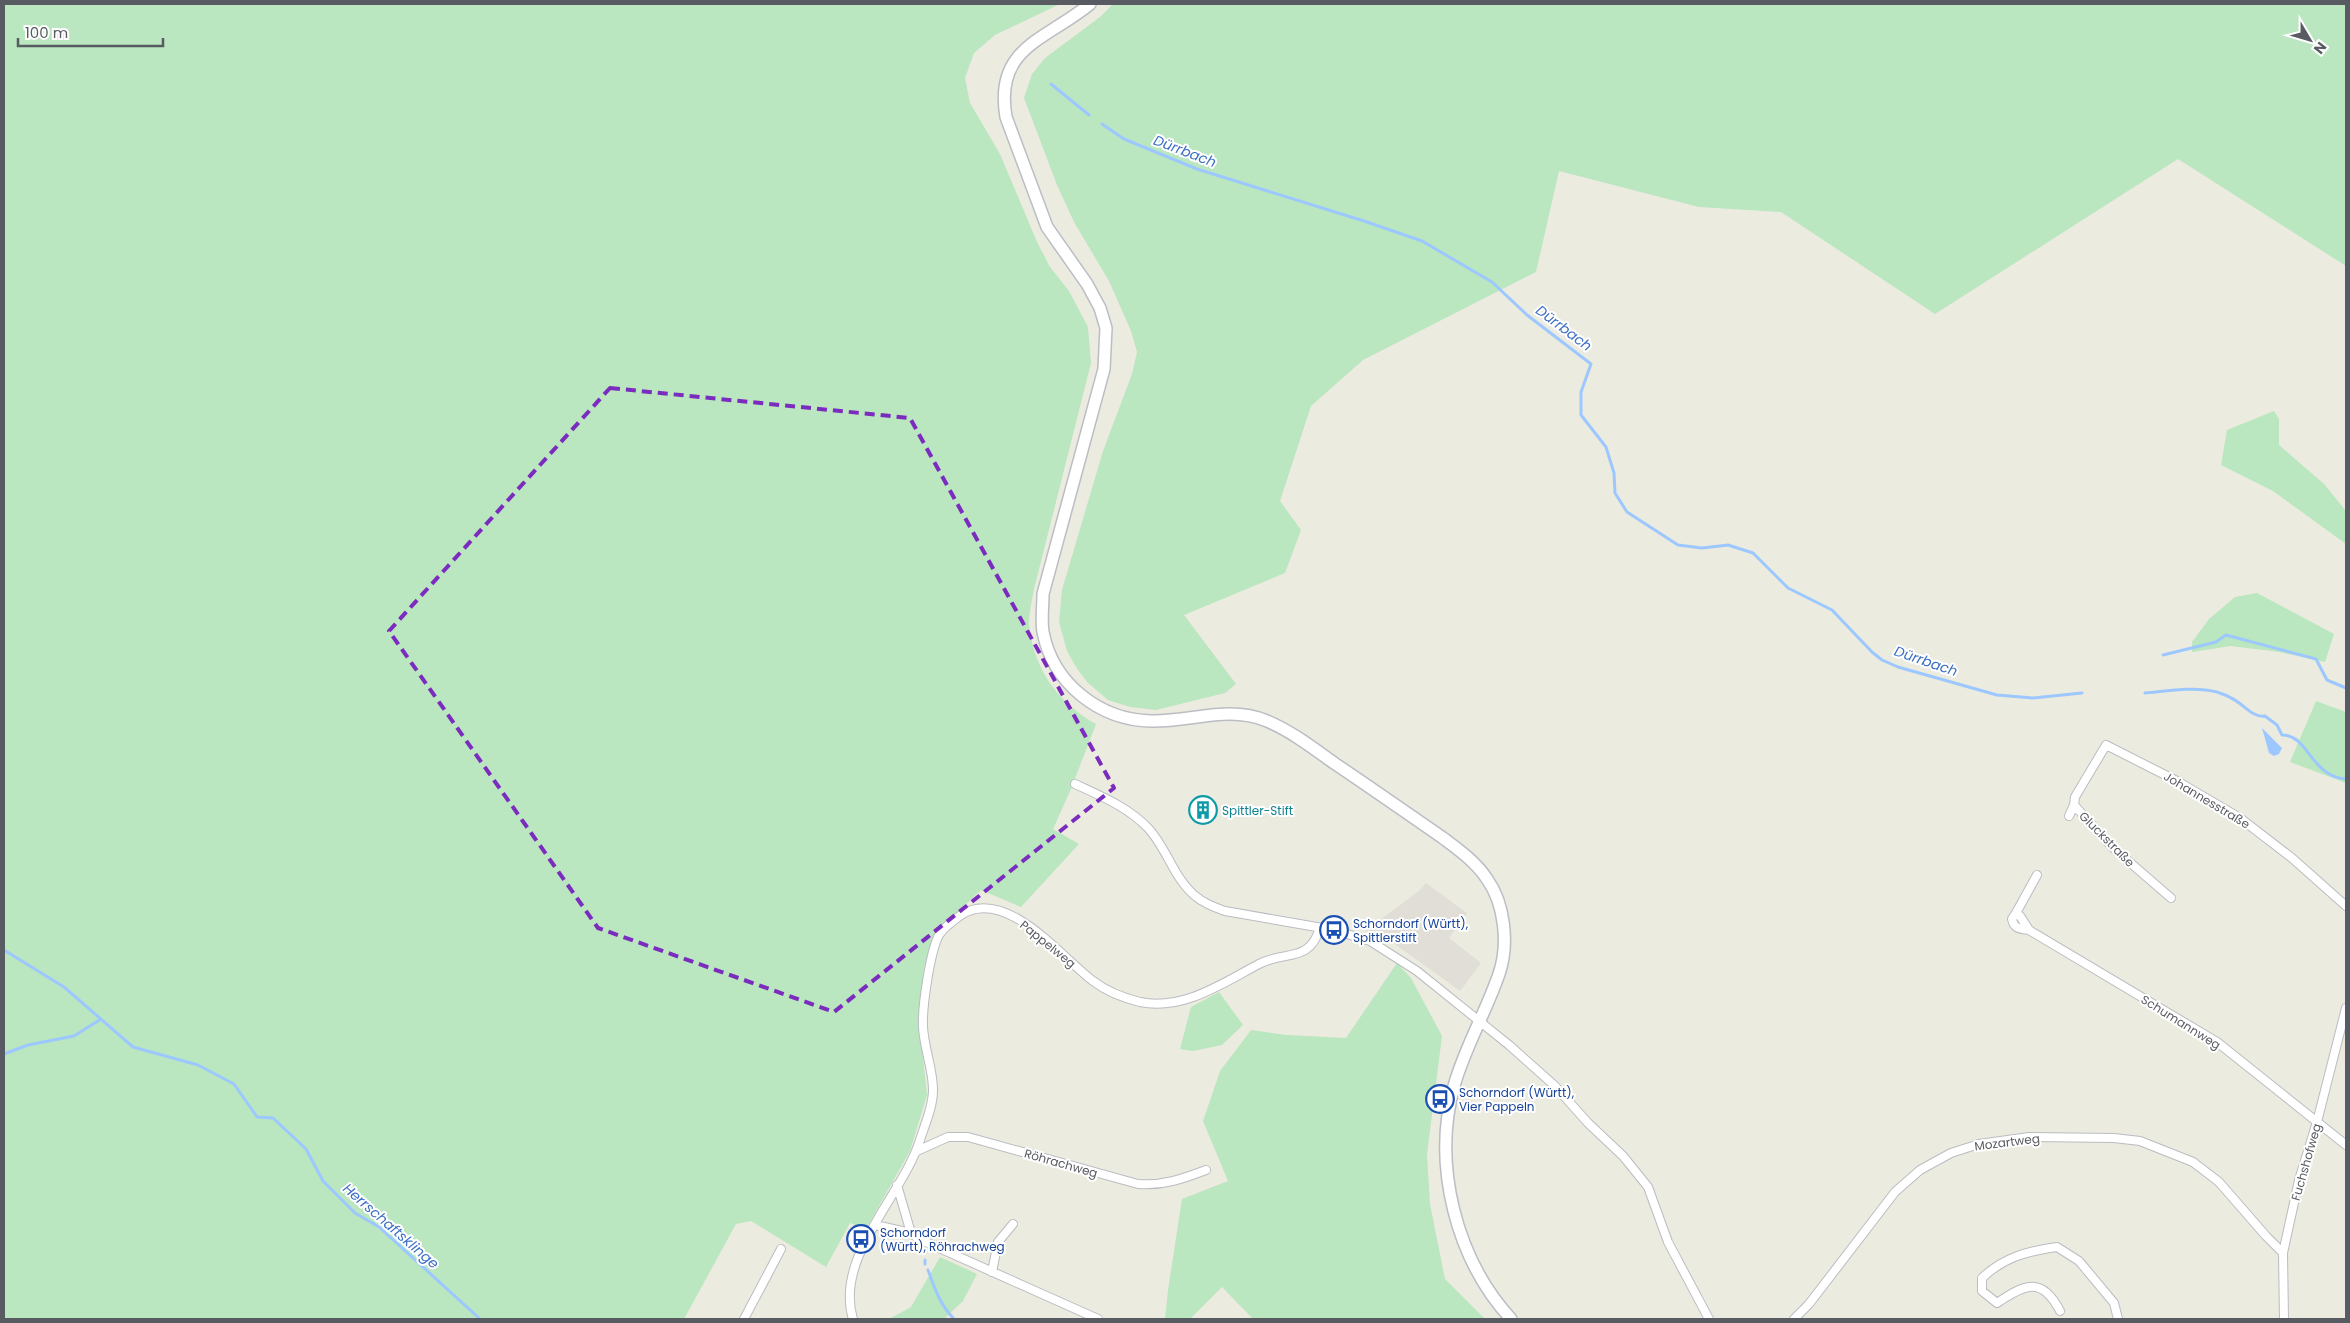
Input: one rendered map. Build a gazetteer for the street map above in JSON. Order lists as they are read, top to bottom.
{
  "streets": {
    "street": [
      "Johannesstraße",
      "Gluckstraße",
      "Pappelweg",
      "Schumannweg",
      "Mozartweg",
      "Fuchshofweg",
      "Röhrachweg"
    ]
  },
  "crossings": [
    ["Johannesstraße", "Gluckstraße"],
    ["Pappelweg", "Röhrachweg"],
    ["Schumannweg", "Fuchshofweg"],
    ["Mozartweg", "Fuchshofweg"]
  ],
  "water": ["Dürrbach", "Herrschaftsklinge"],
  "places": {
    "building": ["Spittler-Stift"],
    "bus stop": ["Schorndorf (Württ), Spittlerstift", "Schorndorf (Württ), Vier Pappeln", "Schorndorf (Württ), Röhrachweg"]
  },
  "scale_bar": "100 m",
  "north": "bottom right"
}
